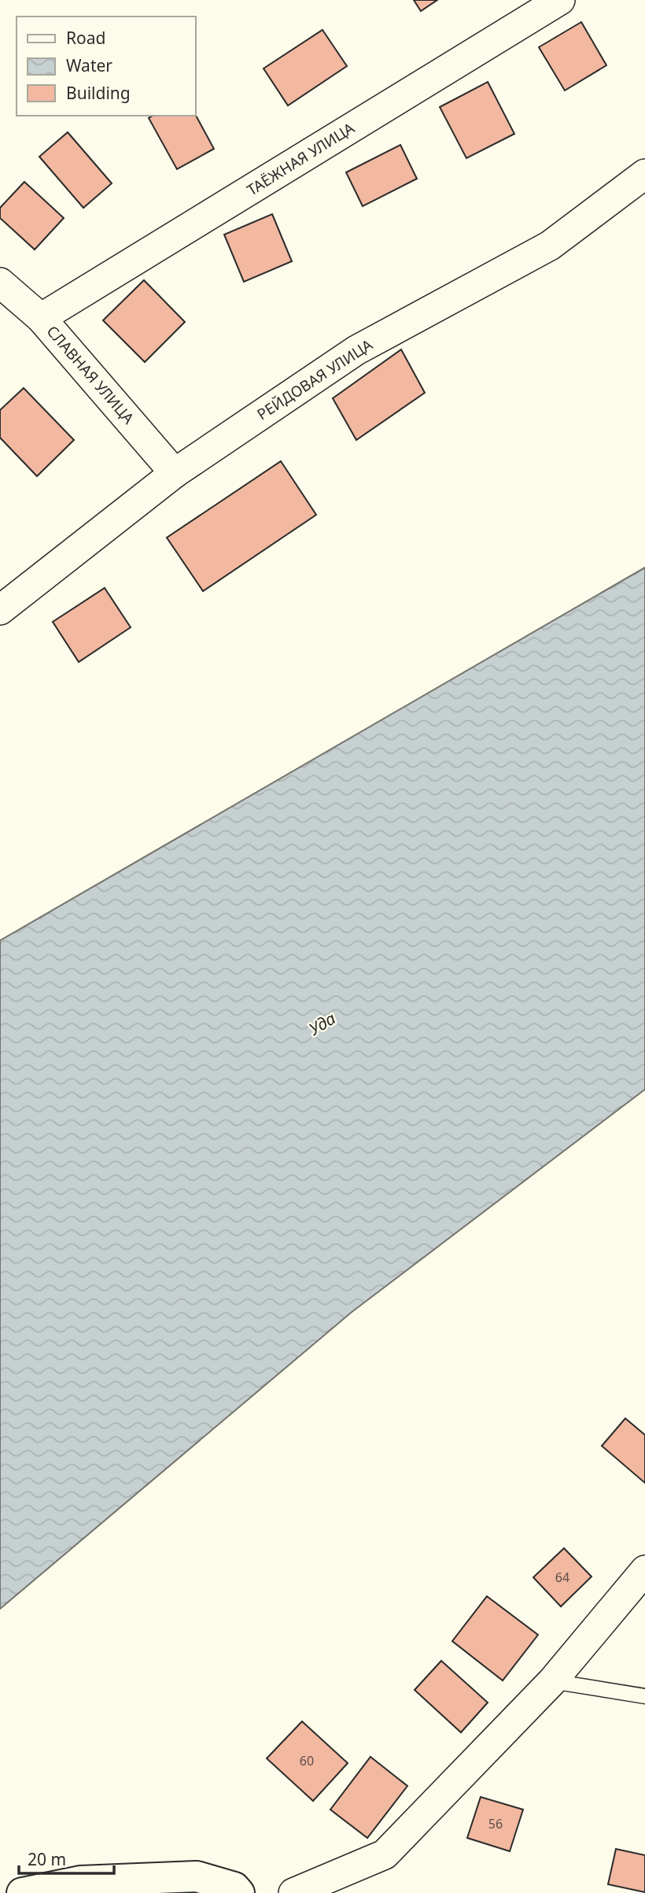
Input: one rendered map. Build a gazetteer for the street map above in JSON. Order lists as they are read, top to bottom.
{
  "streets": {
    "street": ["ТАЁЖНАЯ УЛИЦА", "СЛАВНАЯ УЛИЦА", "РЕЙДОВАЯ УЛИЦА"]
  },
  "crossings": [
    ["ТАЁЖНАЯ УЛИЦА", "СЛАВНАЯ УЛИЦА"],
    ["СЛАВНАЯ УЛИЦА", "РЕЙДОВАЯ УЛИЦА"]
  ],
  "water": ["Уда"],
  "house_numbers": ["64", "60", "56"],
  "legend": ["Road", "Water", "Building"],
  "scale_bar": "20 m"
}
